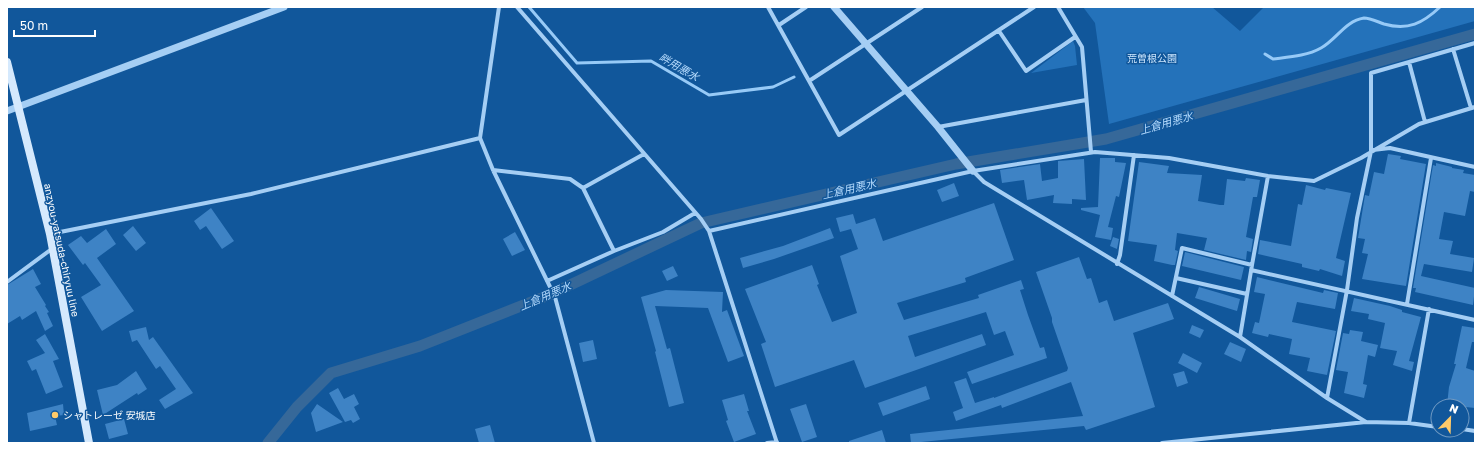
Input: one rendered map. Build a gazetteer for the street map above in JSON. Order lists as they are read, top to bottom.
{
  "streets": {
    "main road": ["anzyou-yatsuda-chiryuu line"]
  },
  "water": ["畔用悪水", "上倉用悪水"],
  "parks": ["荒曽根公園"],
  "places": ["シャトレーゼ 安城店"],
  "scale_bar": "50 m",
  "north": "top right"
}
